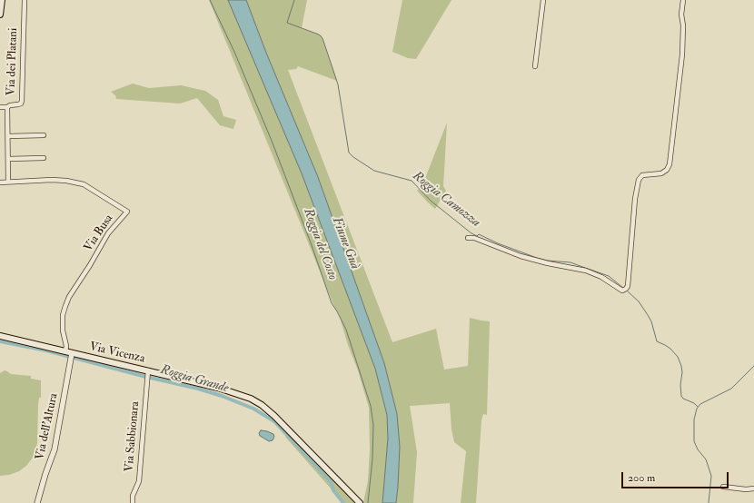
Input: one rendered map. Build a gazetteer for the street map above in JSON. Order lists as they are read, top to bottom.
{
  "streets": {
    "main road": ["Via Vicenza"],
    "street": [
      "Via dei Platani",
      "Via Busa",
      "Via dell'Altura",
      "Via Sabbionara"
    ]
  },
  "crossings": [
    ["Via Busa", "Via Vicenza"],
    ["Via Vicenza", "Via dell'Altura"],
    ["Via Vicenza", "Via Sabbionara"]
  ],
  "water": [
    "Roggia Camozza",
    "Fiume Guà",
    "Roggia del Costo",
    "Roggia Grande"
  ],
  "scale_bar": "200 m"
}
